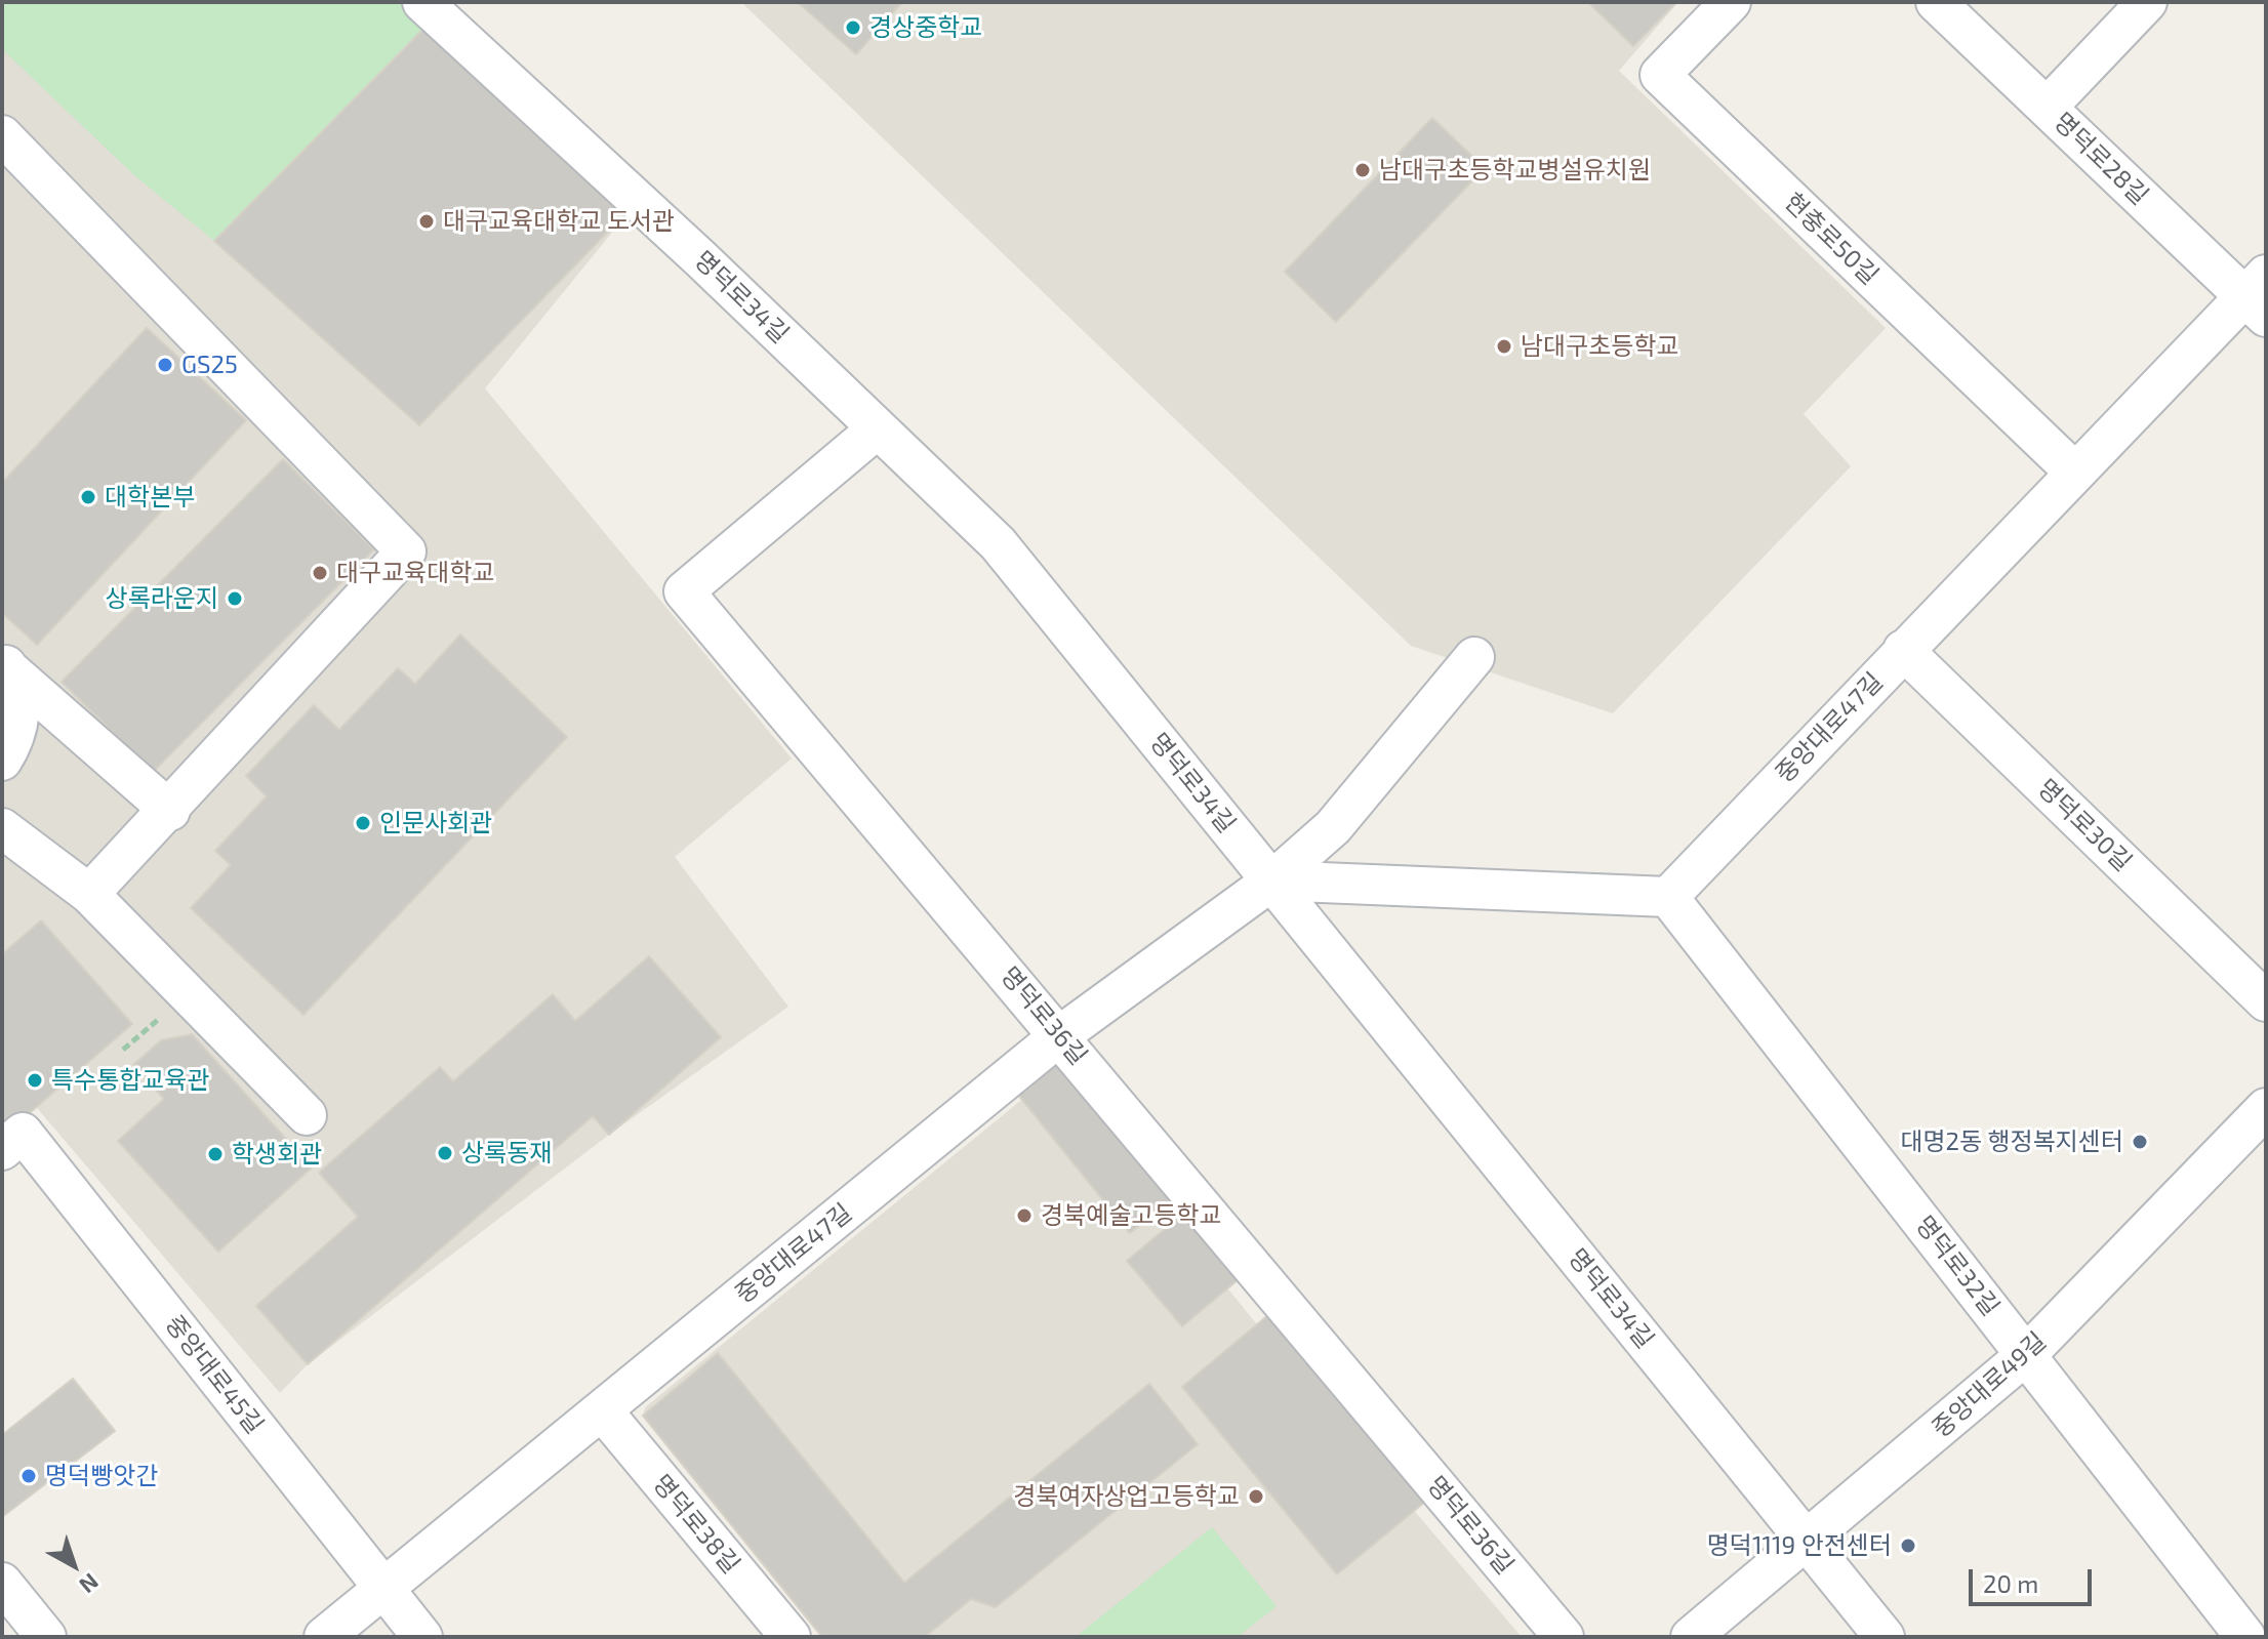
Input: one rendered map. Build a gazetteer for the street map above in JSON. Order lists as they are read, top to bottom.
{
  "streets": {
    "street": [
      "명덕로28길",
      "현충로50길",
      "명덕로34길",
      "중앙대로47길",
      "명덕로30길",
      "명덕로36길",
      "명덕로32길",
      "중앙대로45길",
      "중앙대로49길",
      "명덕로38길"
    ]
  },
  "crossings": [
    ["명덕로28길", "중앙대로47길"],
    ["현충로50길", "중앙대로47길"],
    ["명덕로34길", "중앙대로47길"],
    ["명덕로34길", "명덕로36길"],
    ["명덕로34길", "중앙대로49길"],
    ["중앙대로47길", "명덕로30길"],
    ["중앙대로47길", "명덕로36길"],
    ["중앙대로47길", "명덕로32길"],
    ["중앙대로47길", "중앙대로45길"],
    ["중앙대로47길", "명덕로38길"],
    ["명덕로32길", "중앙대로49길"]
  ],
  "places": [
    "경상중학교",
    "남대구초등학교병설유치원",
    "대구교육대학교 도서관",
    "남대구초등학교",
    "GS25",
    "대학본부",
    "대구교육대학교",
    "상록라운지",
    "인문사회관",
    "특수통합교육관",
    "대명2동 행정복지센터",
    "상록동재",
    "학생회관",
    "경북예술고등학교",
    "명덕빵앗간",
    "경북여자상업고등학교",
    "명덕1119 안전센터"
  ],
  "scale_bar": "20 m",
  "north": "bottom right"
}
